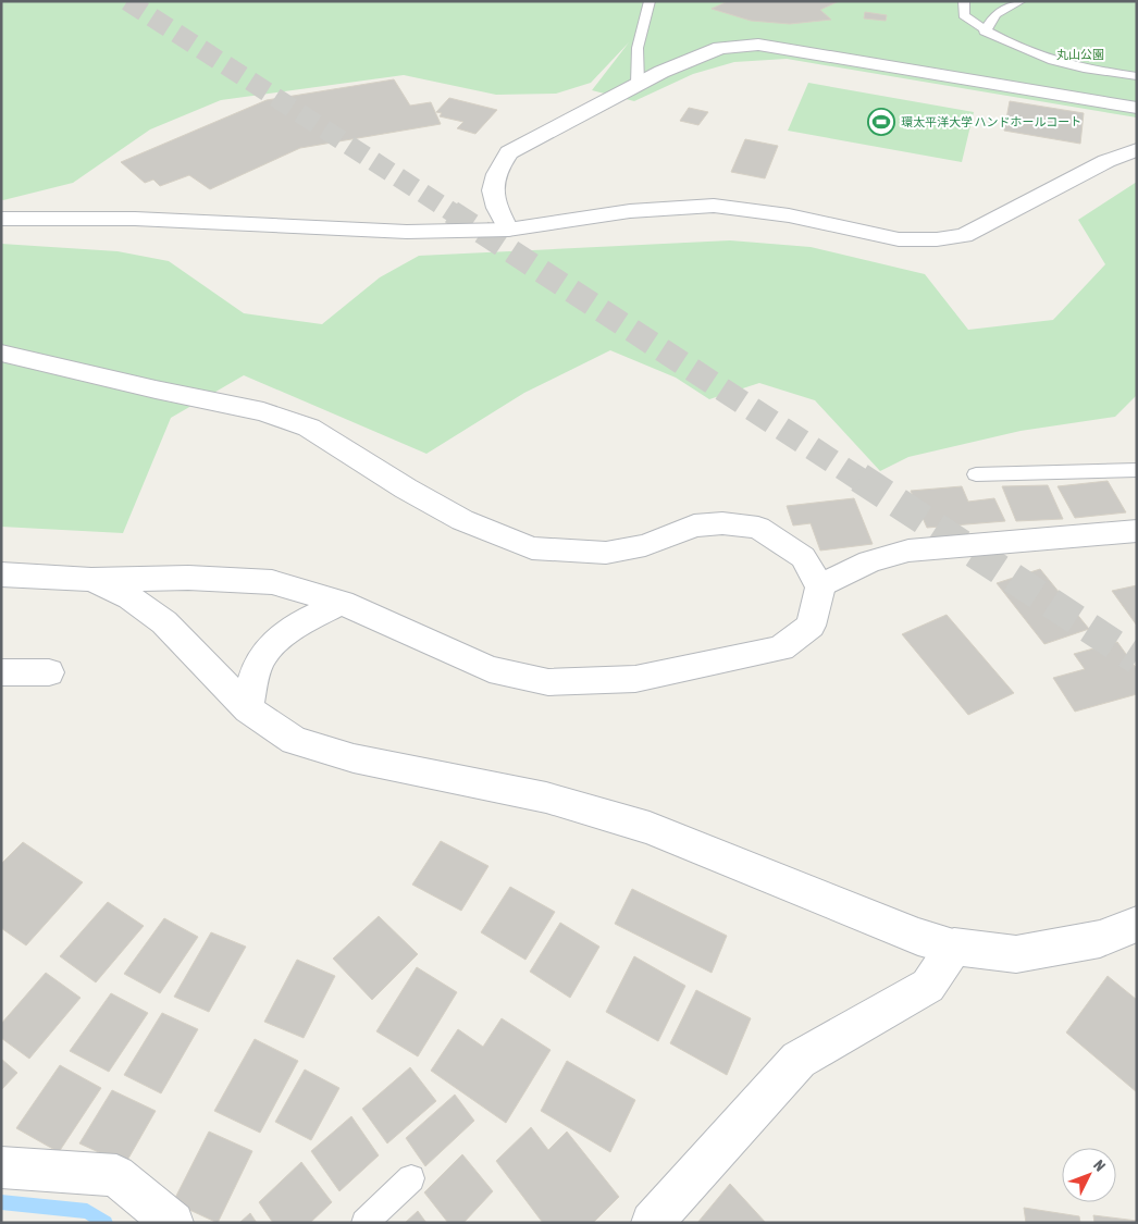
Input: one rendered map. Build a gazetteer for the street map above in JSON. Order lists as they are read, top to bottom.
{
  "parks": ["丸山公園"],
  "places": {
    "sports": ["環太平洋大学 ハンドホールコート"]
  },
  "north": "top right"
}
